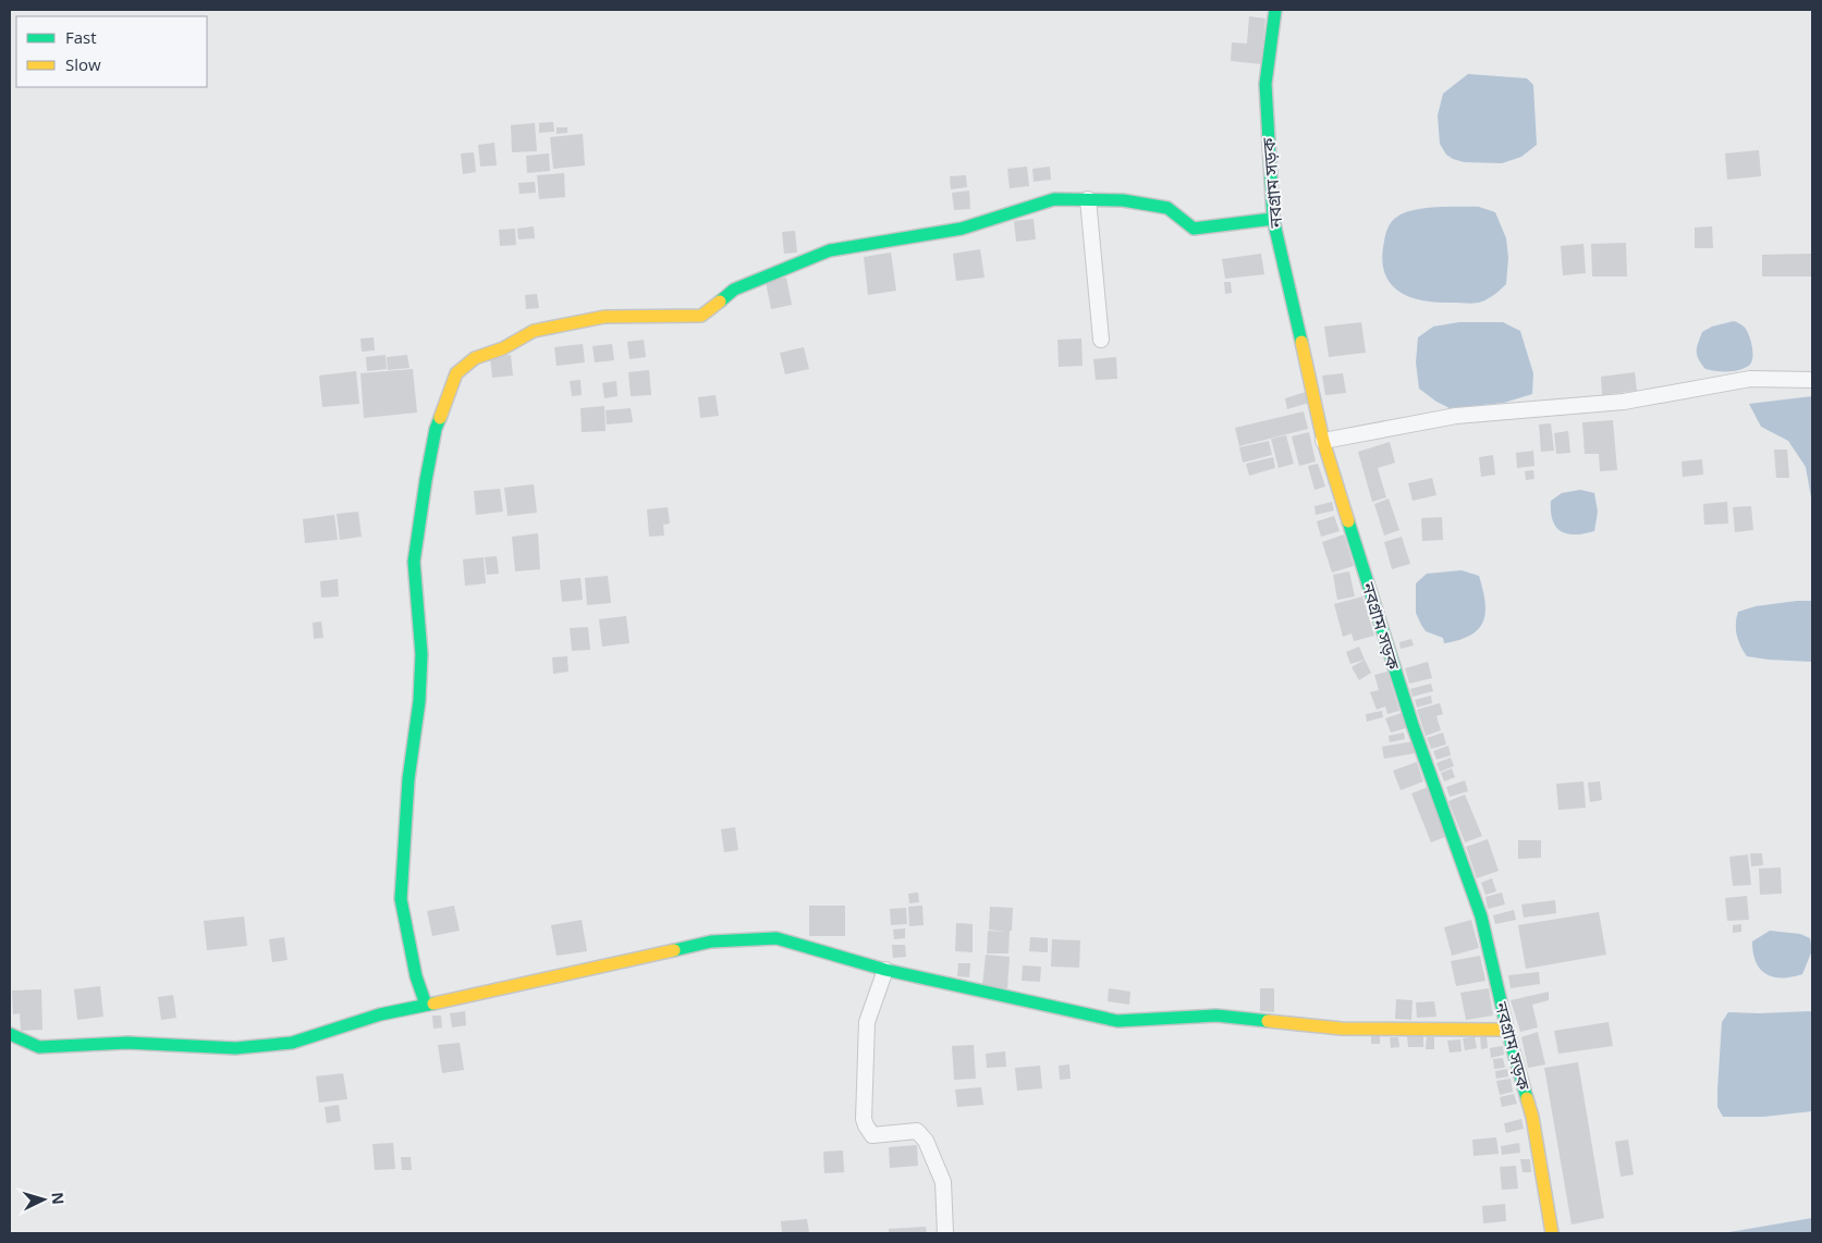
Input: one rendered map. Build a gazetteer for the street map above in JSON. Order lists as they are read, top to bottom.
{
  "streets": {
    "street": ["নবগ্রাম সড়ক"]
  },
  "legend": ["Fast", "Slow"],
  "north": "right"
}
